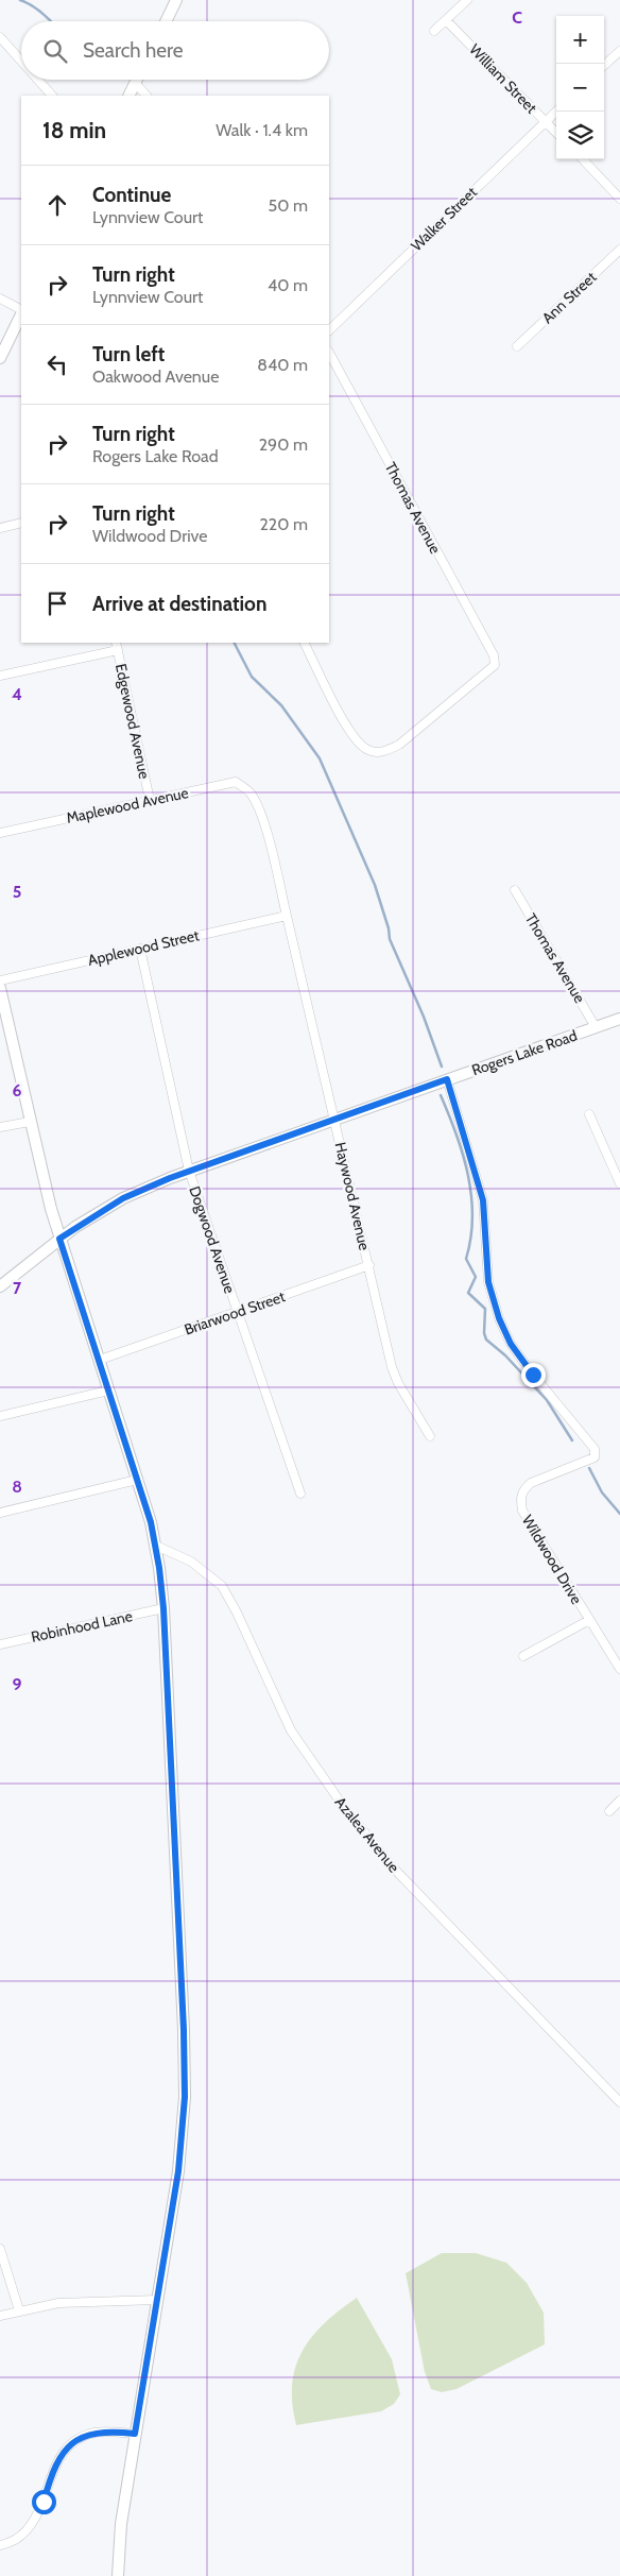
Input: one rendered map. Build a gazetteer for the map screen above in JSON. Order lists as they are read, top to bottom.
{
  "streets": {
    "street": [
      "William Street",
      "Walker Street",
      "Ann Street",
      "Thomas Avenue",
      "Edgewood Avenue",
      "Maplewood Avenue",
      "Applewood Street",
      "Rogers Lake Road",
      "Haywood Avenue",
      "Dogwood Avenue",
      "Briarwood Street",
      "Wildwood Drive",
      "Robinhood Lane",
      "Azalea Avenue"
    ]
  },
  "crossings": [
    ["William Street", "Walker Street"],
    ["Thomas Avenue", "Rogers Lake Road"],
    ["Edgewood Avenue", "Maplewood Avenue"],
    ["Maplewood Avenue", "Haywood Avenue"],
    ["Applewood Street", "Haywood Avenue"],
    ["Applewood Street", "Dogwood Avenue"],
    ["Rogers Lake Road", "Haywood Avenue"],
    ["Rogers Lake Road", "Dogwood Avenue"],
    ["Rogers Lake Road", "Wildwood Drive"],
    ["Haywood Avenue", "Briarwood Street"],
    ["Dogwood Avenue", "Briarwood Street"]
  ],
  "page": {
    "map_buttons": ["+", "−"],
    "search": "Search here",
    "heading": ["18 min", "Walk · 1.4 km"],
    "list": [
      ["Continue", "Lynnview Court", "50 m"],
      ["Turn right", "Lynnview Court", "40 m"],
      ["Turn left", "Oakwood Avenue", "840 m"],
      ["Turn right", "Rogers Lake Road", "290 m"],
      ["Turn right", "Wildwood Drive", "220 m"],
      "Arrive at destination"
    ]
  },
  "grid": {
    "columns": ["C"],
    "rows": [
      "4",
      "5",
      "6",
      "7",
      "8",
      "9"
    ]
  }
}
